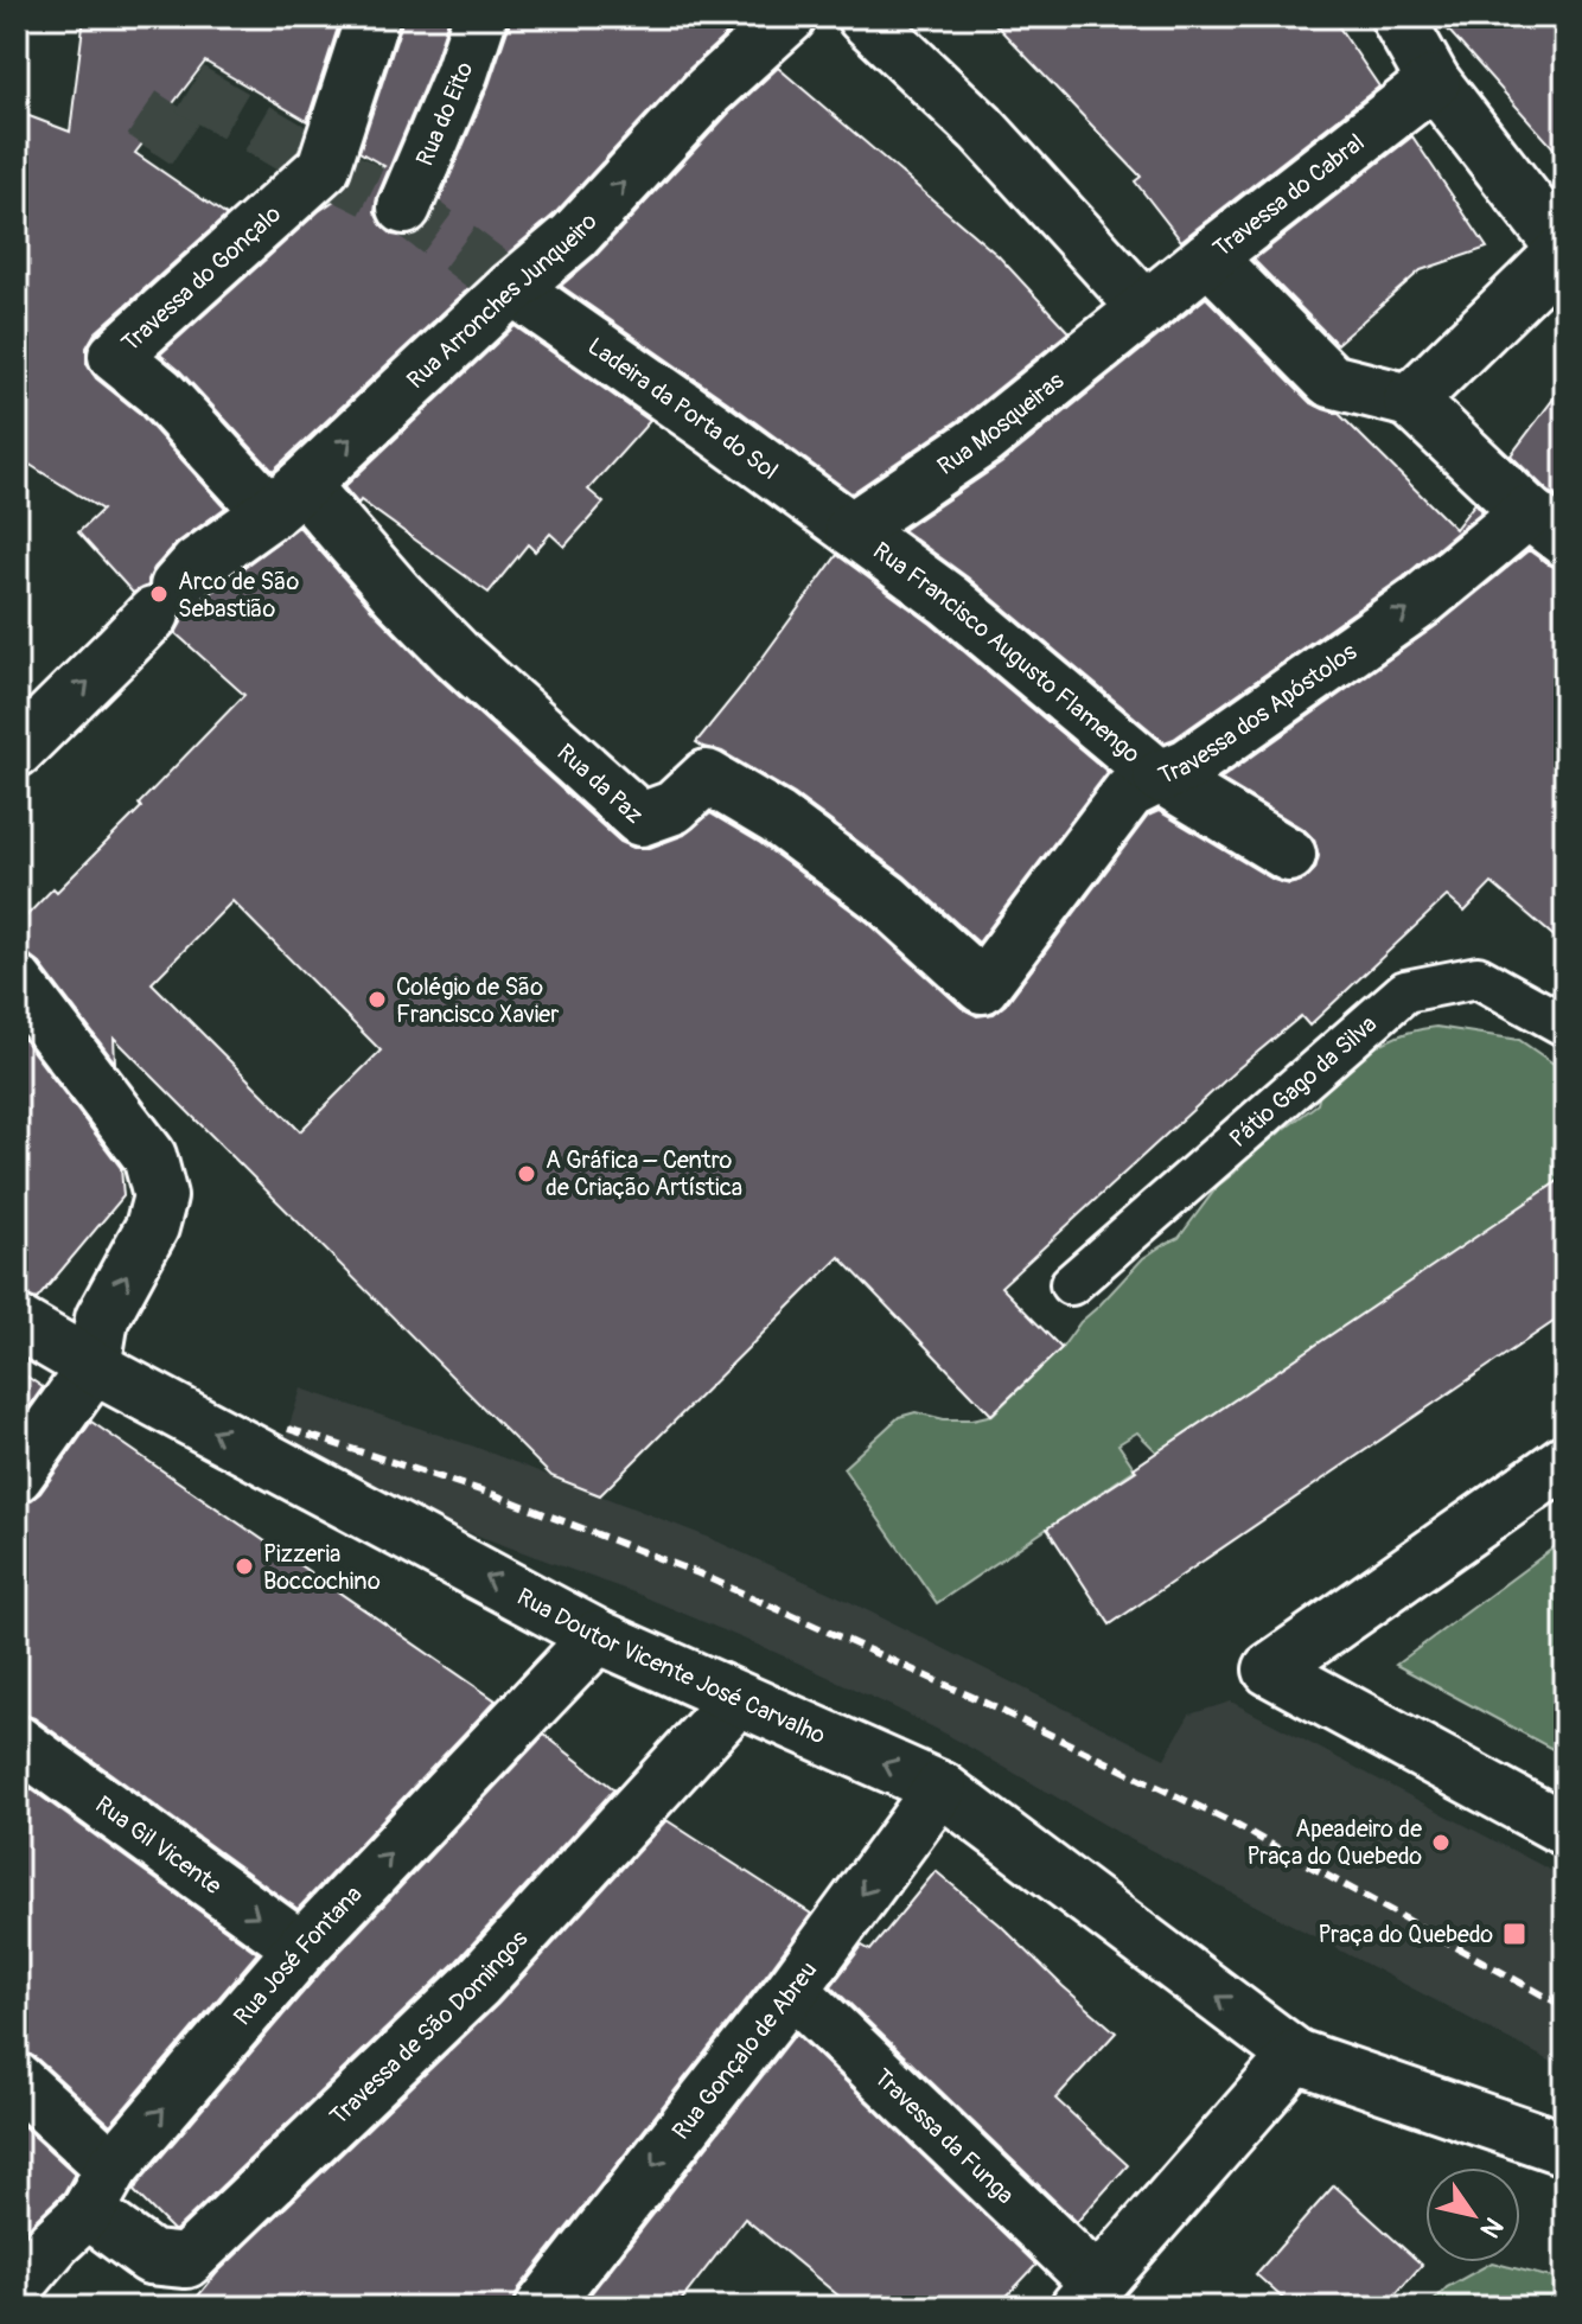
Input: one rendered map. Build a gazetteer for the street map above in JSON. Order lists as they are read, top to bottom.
{
  "streets": {
    "street": [
      "Rua do Eito",
      "Travessa do Cabral",
      "Travessa do Gonçalo",
      "Rua Arronches Junqueiro",
      "Ladeira da Porta do Sol",
      "Rua Mosqueiras",
      "Rua Francisco Augusto Flamengo",
      "Travessa dos Apóstolos",
      "Rua da Paz",
      "Rua Doutor Vicente José Carvalho",
      "Rua Gil Vicente",
      "Rua José Fontana",
      "Travessa de São Domingos",
      "Rua Gonçalo de Abreu",
      "Travessa da Funga"
    ],
    "lane": ["Pátio Gago da Silva"]
  },
  "crossings": [
    ["Travessa do Cabral", "Rua Mosqueiras"],
    ["Travessa do Gonçalo", "Rua Arronches Junqueiro"],
    ["Travessa do Gonçalo", "Rua da Paz"],
    ["Rua Arronches Junqueiro", "Ladeira da Porta do Sol"],
    ["Rua Arronches Junqueiro", "Rua da Paz"],
    ["Ladeira da Porta do Sol", "Rua Mosqueiras"],
    ["Ladeira da Porta do Sol", "Rua Francisco Augusto Flamengo"],
    ["Rua Mosqueiras", "Rua Francisco Augusto Flamengo"],
    ["Rua Francisco Augusto Flamengo", "Travessa dos Apóstolos"],
    ["Travessa dos Apóstolos", "Rua da Paz"],
    ["Rua Doutor Vicente José Carvalho", "Rua José Fontana"],
    ["Rua Doutor Vicente José Carvalho", "Travessa de São Domingos"],
    ["Rua Doutor Vicente José Carvalho", "Rua Gonçalo de Abreu"],
    ["Rua Gil Vicente", "Rua José Fontana"],
    ["Rua José Fontana", "Travessa de São Domingos"],
    ["Rua Gonçalo de Abreu", "Travessa da Funga"]
  ],
  "one_way": [
    "Rua Arronches Junqueiro",
    "Travessa dos Apóstolos",
    "Rua Doutor Vicente José Carvalho",
    "Rua Gil Vicente",
    "Rua José Fontana"
  ],
  "places": {
    "other": [
      "Arco de São Sebastião",
      "Colégio de São Francisco Xavier",
      "A Gráfica – Centro de Criação Artística",
      "Pizzeria Boccochino",
      "Apeadeiro de Praça do Quebedo"
    ],
    "transit": ["Praça do Quebedo"]
  },
  "north": "bottom right"
}
